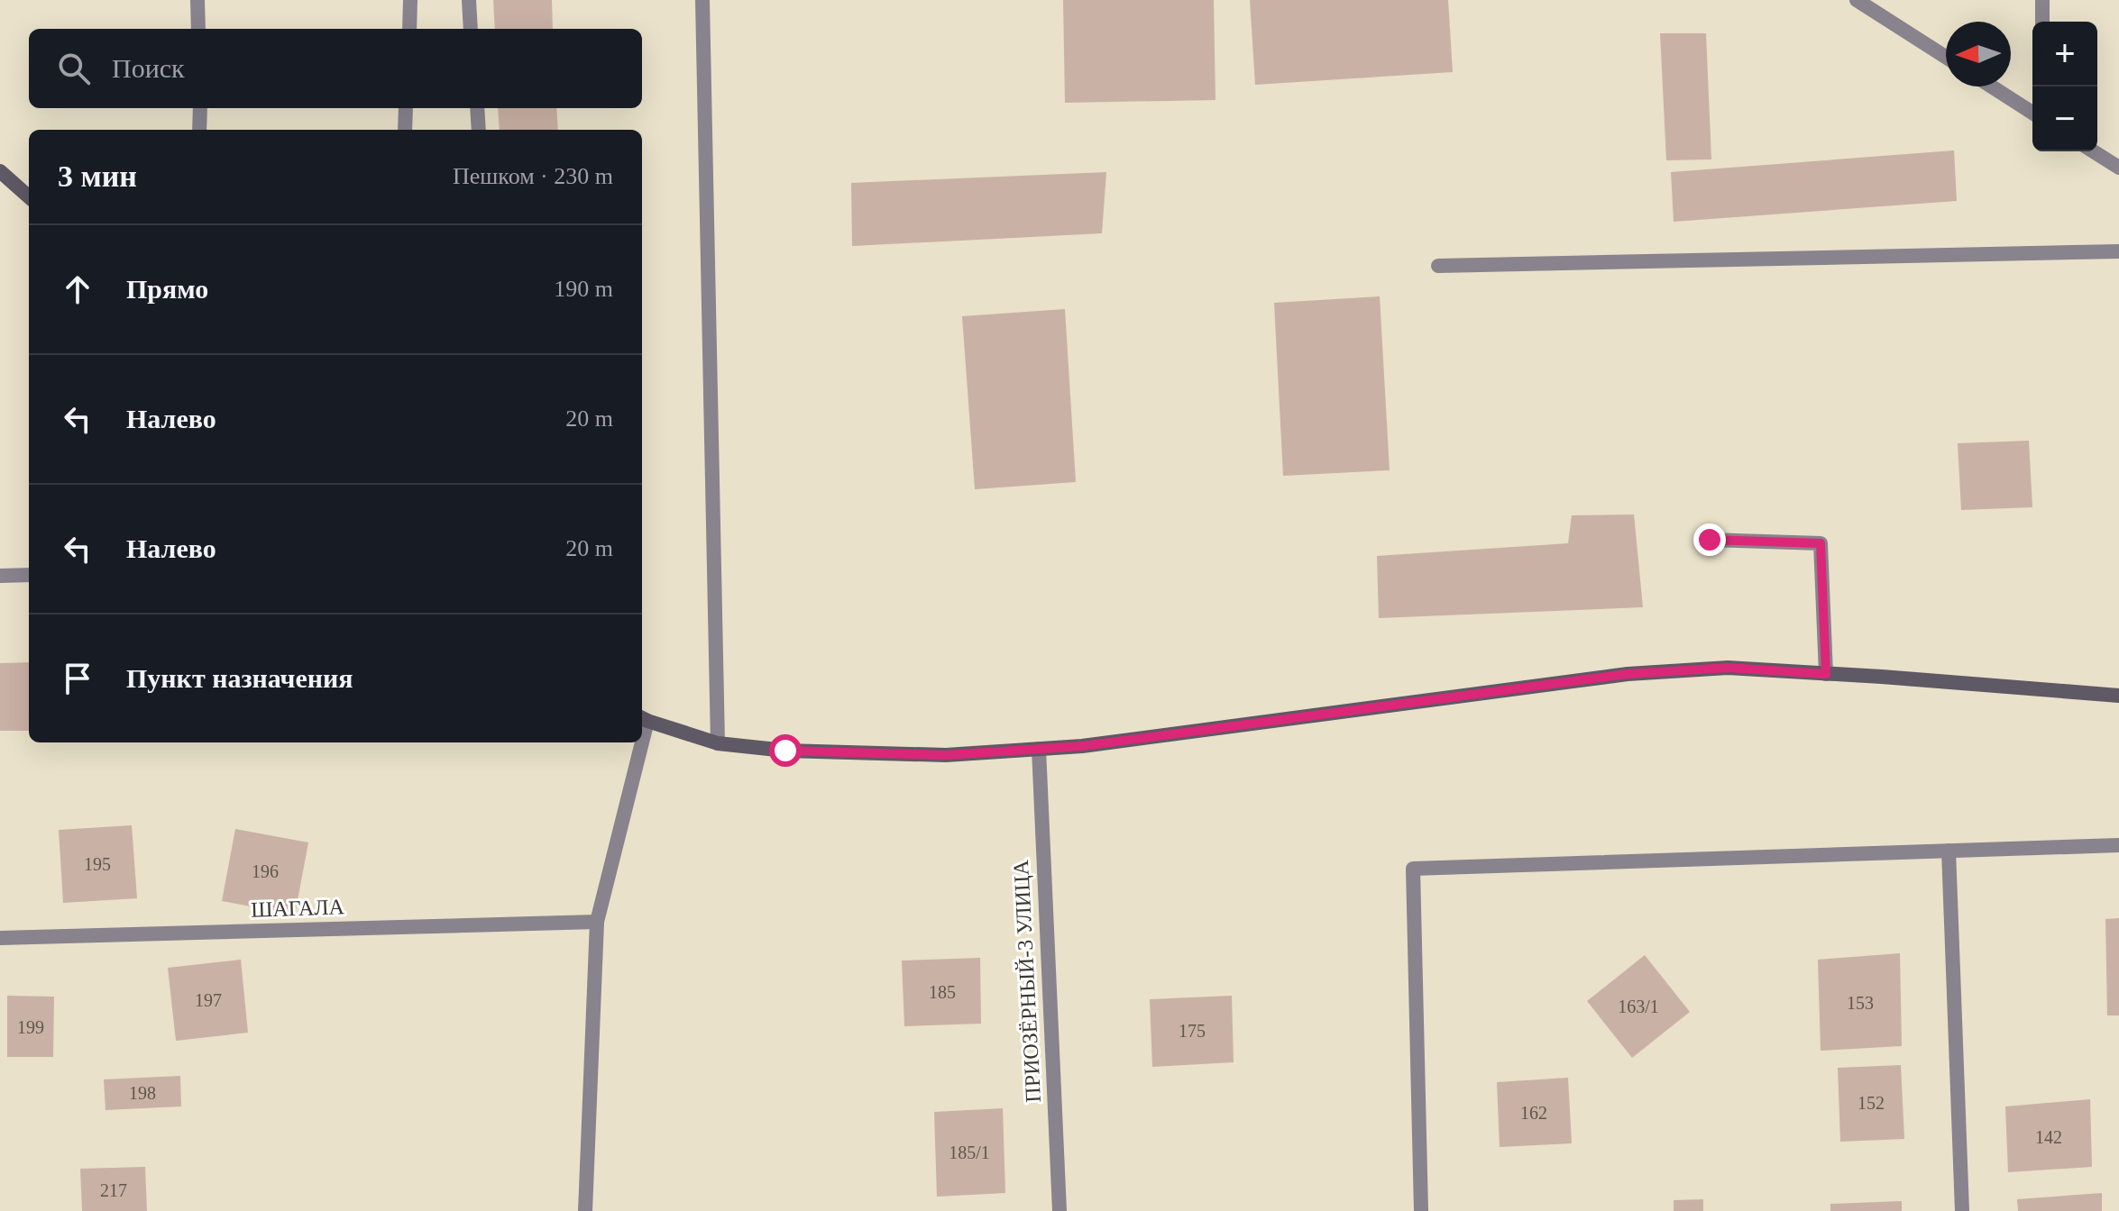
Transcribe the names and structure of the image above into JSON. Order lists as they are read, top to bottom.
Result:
{
  "streets": {
    "street": ["ШАГАЛА", "ПРИОЗЁРНЫЙ-3 УЛИЦА"]
  },
  "house_numbers": [
    "195",
    "196",
    "185",
    "197",
    "153",
    "163/1",
    "199",
    "175",
    "198",
    "152",
    "162",
    "142",
    "185/1",
    "217"
  ],
  "north": "left",
  "page": {
    "map_buttons": ["+", "−"],
    "search": "Поиск",
    "heading": ["3 мин", "Пешком · 230 m"],
    "list": [
      ["Прямо", "190 m"],
      ["Налево", "20 m"],
      ["Налево", "20 m"],
      "Пункт назначения"
    ]
  }
}
